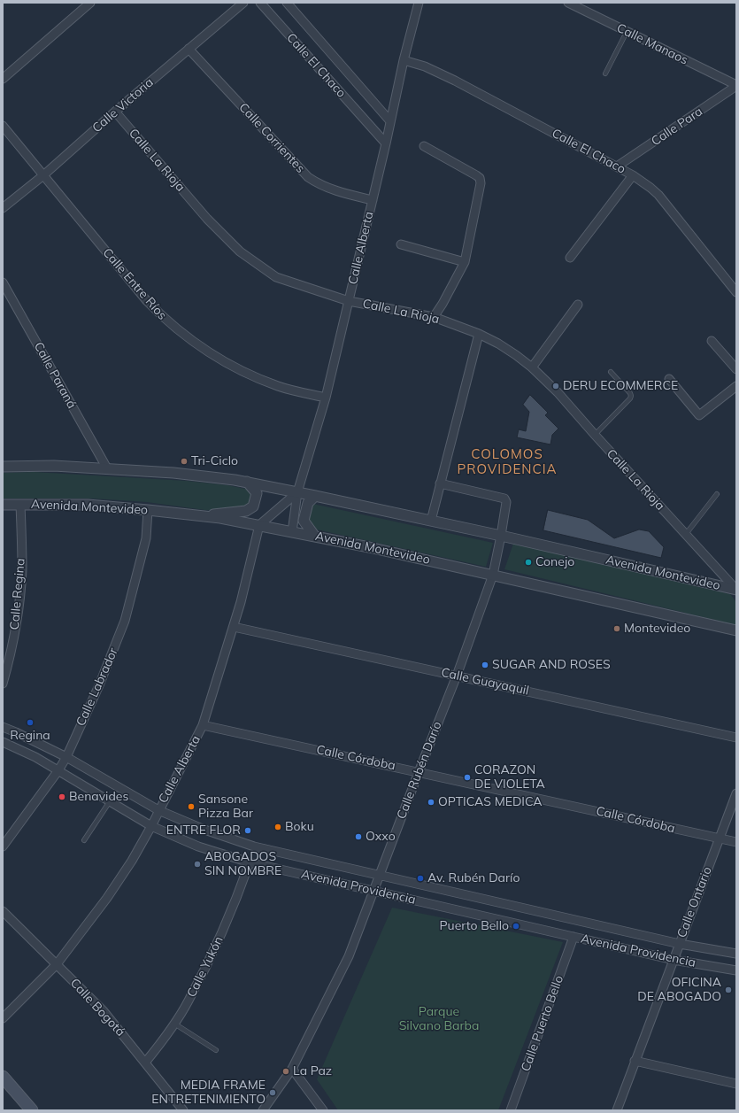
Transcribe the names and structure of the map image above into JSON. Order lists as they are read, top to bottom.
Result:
{
  "streets": {
    "street": [
      "Calle Manaos",
      "Calle El Chaco",
      "Calle Victoria",
      "Calle Para",
      "Calle Corrientes",
      "Calle La Rioja",
      "Calle Alberta",
      "Calle Entre Ríos",
      "Calle Paraná",
      "Avenida Montevideo",
      "Calle Regina",
      "Calle Guayaquil",
      "Calle Labrador",
      "Calle Córdoba",
      "Calle Rubén Darío",
      "Avenida Providencia",
      "Calle Ontario",
      "Calle Yukón",
      "Calle Bogotá",
      "Calle Puerto Bello"
    ]
  },
  "crossings": [
    ["Calle Manaos", "Calle Para"],
    ["Calle El Chaco", "Calle Para"],
    ["Calle El Chaco", "Calle Alberta"],
    ["Calle Victoria", "Calle Corrientes"],
    ["Calle Victoria", "Calle La Rioja"],
    ["Calle Victoria", "Calle Entre Ríos"],
    ["Calle Corrientes", "Calle Alberta"],
    ["Calle La Rioja", "Calle Alberta"],
    ["Calle La Rioja", "Avenida Montevideo"],
    ["Calle Alberta", "Calle Entre Ríos"],
    ["Calle Alberta", "Avenida Montevideo"],
    ["Calle Alberta", "Calle Guayaquil"],
    ["Calle Alberta", "Calle Córdoba"],
    ["Calle Alberta", "Avenida Providencia"],
    ["Calle Alberta", "Calle Bogotá"],
    ["Calle Paraná", "Avenida Montevideo"],
    ["Avenida Montevideo", "Calle Regina"],
    ["Avenida Montevideo", "Calle Labrador"],
    ["Avenida Montevideo", "Calle Rubén Darío"],
    ["Calle Guayaquil", "Calle Rubén Darío"],
    ["Calle Labrador", "Avenida Providencia"],
    ["Calle Córdoba", "Calle Rubén Darío"],
    ["Calle Córdoba", "Calle Ontario"],
    ["Calle Rubén Darío", "Avenida Providencia"],
    ["Avenida Providencia", "Calle Ontario"],
    ["Avenida Providencia", "Calle Yukón"],
    ["Avenida Providencia", "Calle Puerto Bello"],
    ["Calle Yukón", "Calle Bogotá"]
  ],
  "districts": ["COLOMOS PROVIDENCIA"],
  "parks": ["Parque Silvano Barba"],
  "places": [
    "DERU ECOMMERCE",
    "Tri-Ciclo",
    "Conejo",
    "Montevideo",
    "SUGAR AND ROSES",
    "Regina",
    "CORAZON DE VIOLETA",
    "Benavides",
    "OPTICAS MEDICA",
    "Sansone Pizza Bar",
    "Boku",
    "ENTRE FLOR",
    "Oxxo",
    "ABOGADOS SIN NOMBRE",
    "Av. Rubén Darío",
    "Puerto Bello",
    "OFICINA DE ABOGADO",
    "La Paz",
    "MEDIA FRAME ENTRETENIMIENTO"
  ]
}
